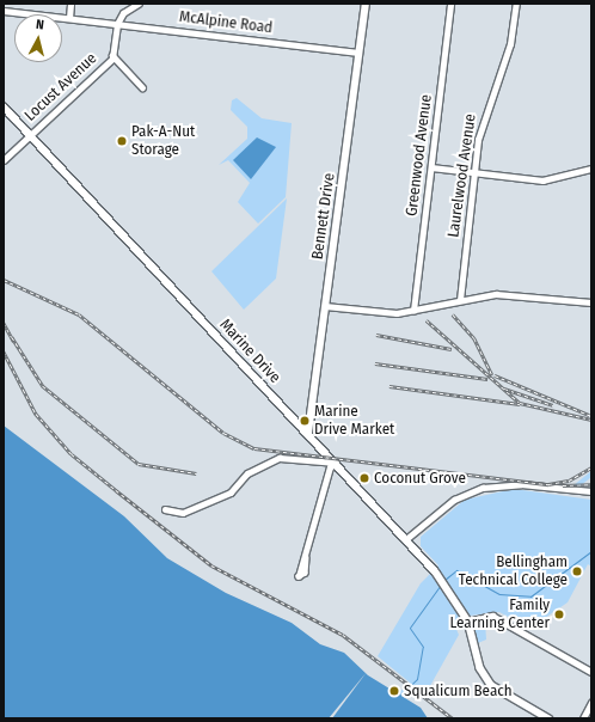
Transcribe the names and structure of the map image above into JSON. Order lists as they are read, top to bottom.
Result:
{
  "streets": {
    "main road": ["Bennett Drive", "Marine Drive"],
    "street": [
      "McAlpine Road",
      "Locust Avenue",
      "Greenwood Avenue",
      "Laurelwood Avenue"
    ]
  },
  "crossings": [
    ["McAlpine Road", "Locust Avenue"],
    ["McAlpine Road", "Bennett Drive"],
    ["Locust Avenue", "Marine Drive"],
    ["Bennett Drive", "Marine Drive"]
  ],
  "places": [
    "Pak-A-Nut Storage",
    "Marine Drive Market",
    "Coconut Grove",
    "Bellingham Technical College",
    "Family Learning Center",
    "Squalicum Beach"
  ],
  "north": "top"
}
